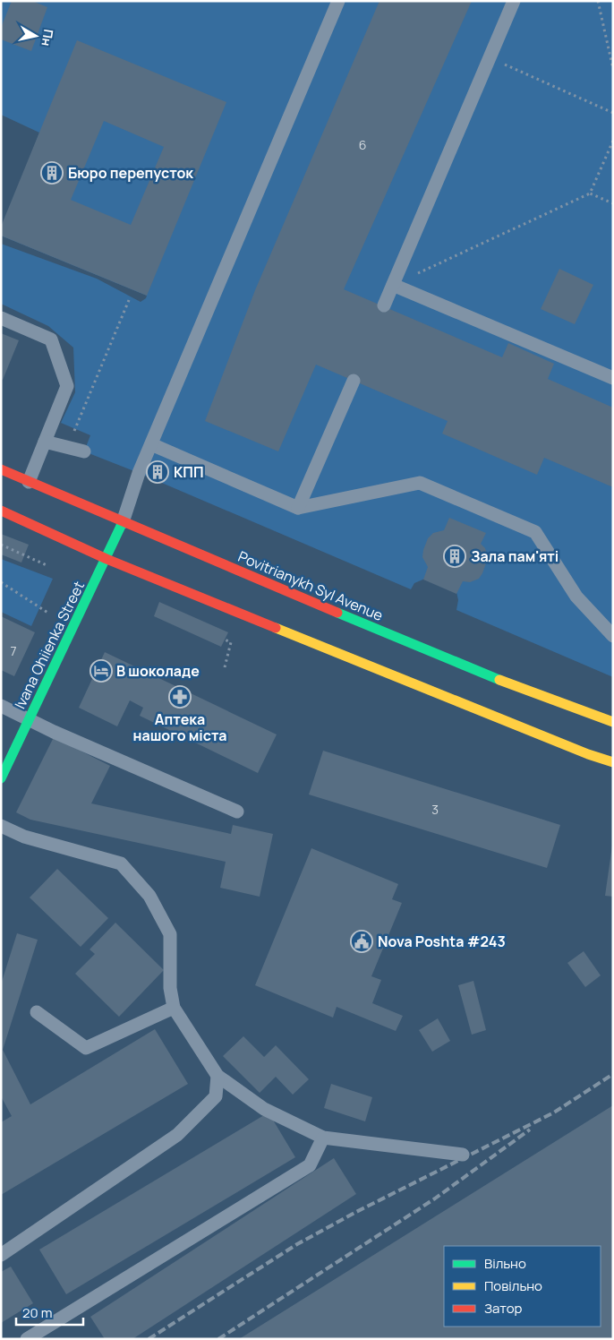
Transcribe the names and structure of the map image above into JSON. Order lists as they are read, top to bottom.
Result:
{
  "streets": {
    "main road": ["Povitrianykh Syl Avenue", "Ivana Ohiienka Street"]
  },
  "crossings": [
    ["Povitrianykh Syl Avenue", "Ivana Ohiienka Street"]
  ],
  "places": {
    "building": ["Бюро перепусток", "КПП", "Зала пам'яті"],
    "hotel": ["В шоколаде"],
    "pharmacy": ["Аптека нашого міста"],
    "public building": ["Nova Poshta #243"]
  },
  "house_numbers": ["6", "7", "3"],
  "legend": ["Вільно", "Повільно", "Затор"],
  "scale_bar": "20 m",
  "north": "right"
}
